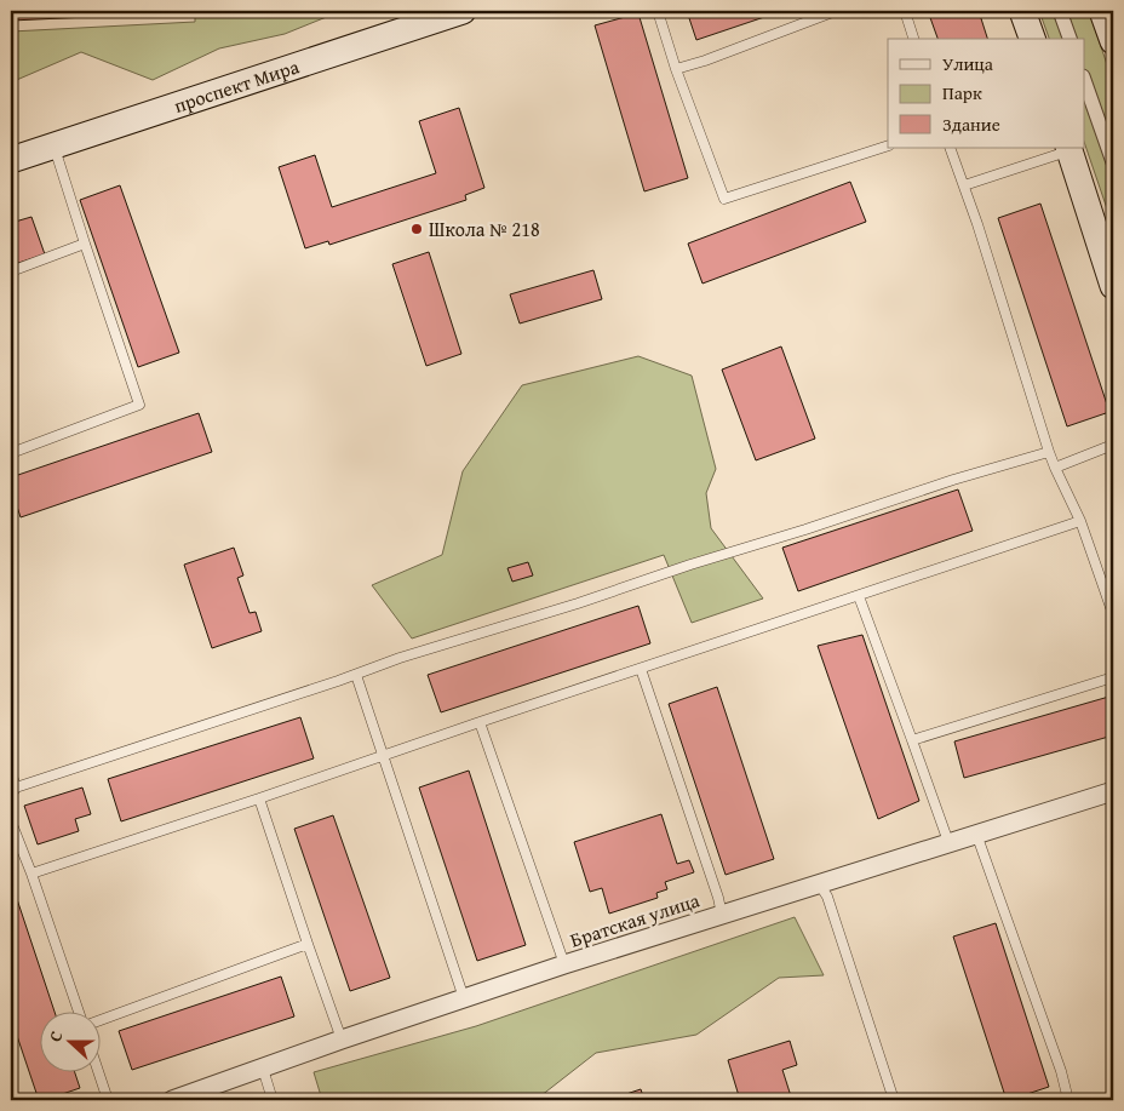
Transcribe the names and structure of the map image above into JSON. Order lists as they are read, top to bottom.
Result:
{
  "streets": {
    "main road": ["проспект Мира"],
    "street": ["Братская улица"]
  },
  "places": ["Школа № 218"],
  "legend": ["Улица", "Парк", "Здание"],
  "north": "left"
}
